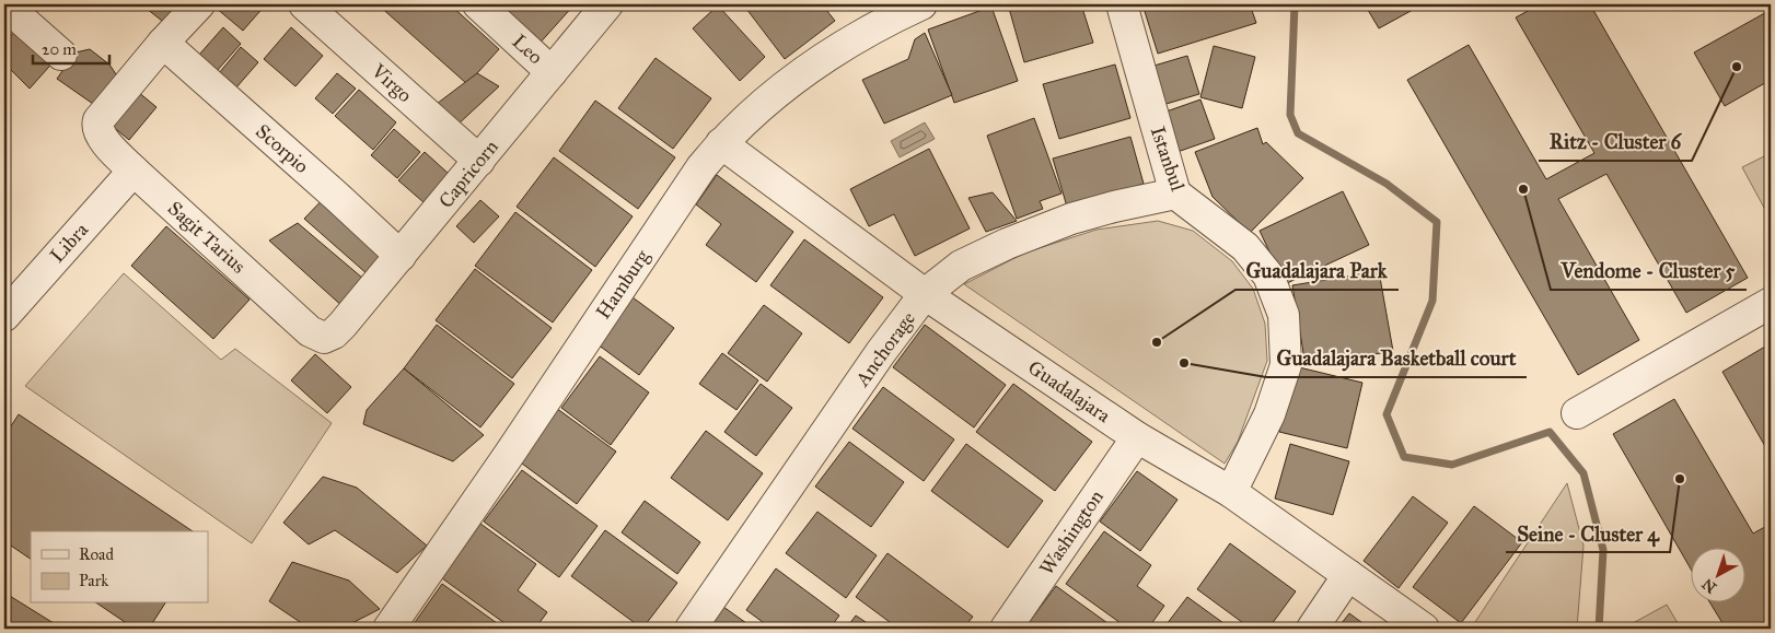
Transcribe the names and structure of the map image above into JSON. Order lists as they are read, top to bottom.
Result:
{
  "streets": {
    "street": [
      "Leo",
      "Virgo",
      "Scorpio",
      "Istanbul",
      "Capricorn",
      "Sagit Tarius",
      "Libra",
      "Hamburg",
      "Anchorage",
      "Guadalajara",
      "Washington"
    ]
  },
  "crossings": [
    ["Leo", "Capricorn"],
    ["Virgo", "Capricorn"],
    ["Scorpio", "Capricorn"],
    ["Scorpio", "Sagit Tarius"],
    ["Istanbul", "Anchorage"],
    ["Istanbul", "Guadalajara"],
    ["Capricorn", "Sagit Tarius"],
    ["Sagit Tarius", "Libra"],
    ["Hamburg", "Guadalajara"],
    ["Anchorage", "Guadalajara"],
    ["Guadalajara", "Washington"]
  ],
  "places": [
    "Ritz - Cluster 6",
    "Vendome - Cluster 5",
    "Guadalajara Park",
    "Guadalajara Basketball court",
    "Seine - Cluster 4"
  ],
  "legend": ["Road", "Park"],
  "scale_bar": "20 m",
  "north": "bottom left"
}
